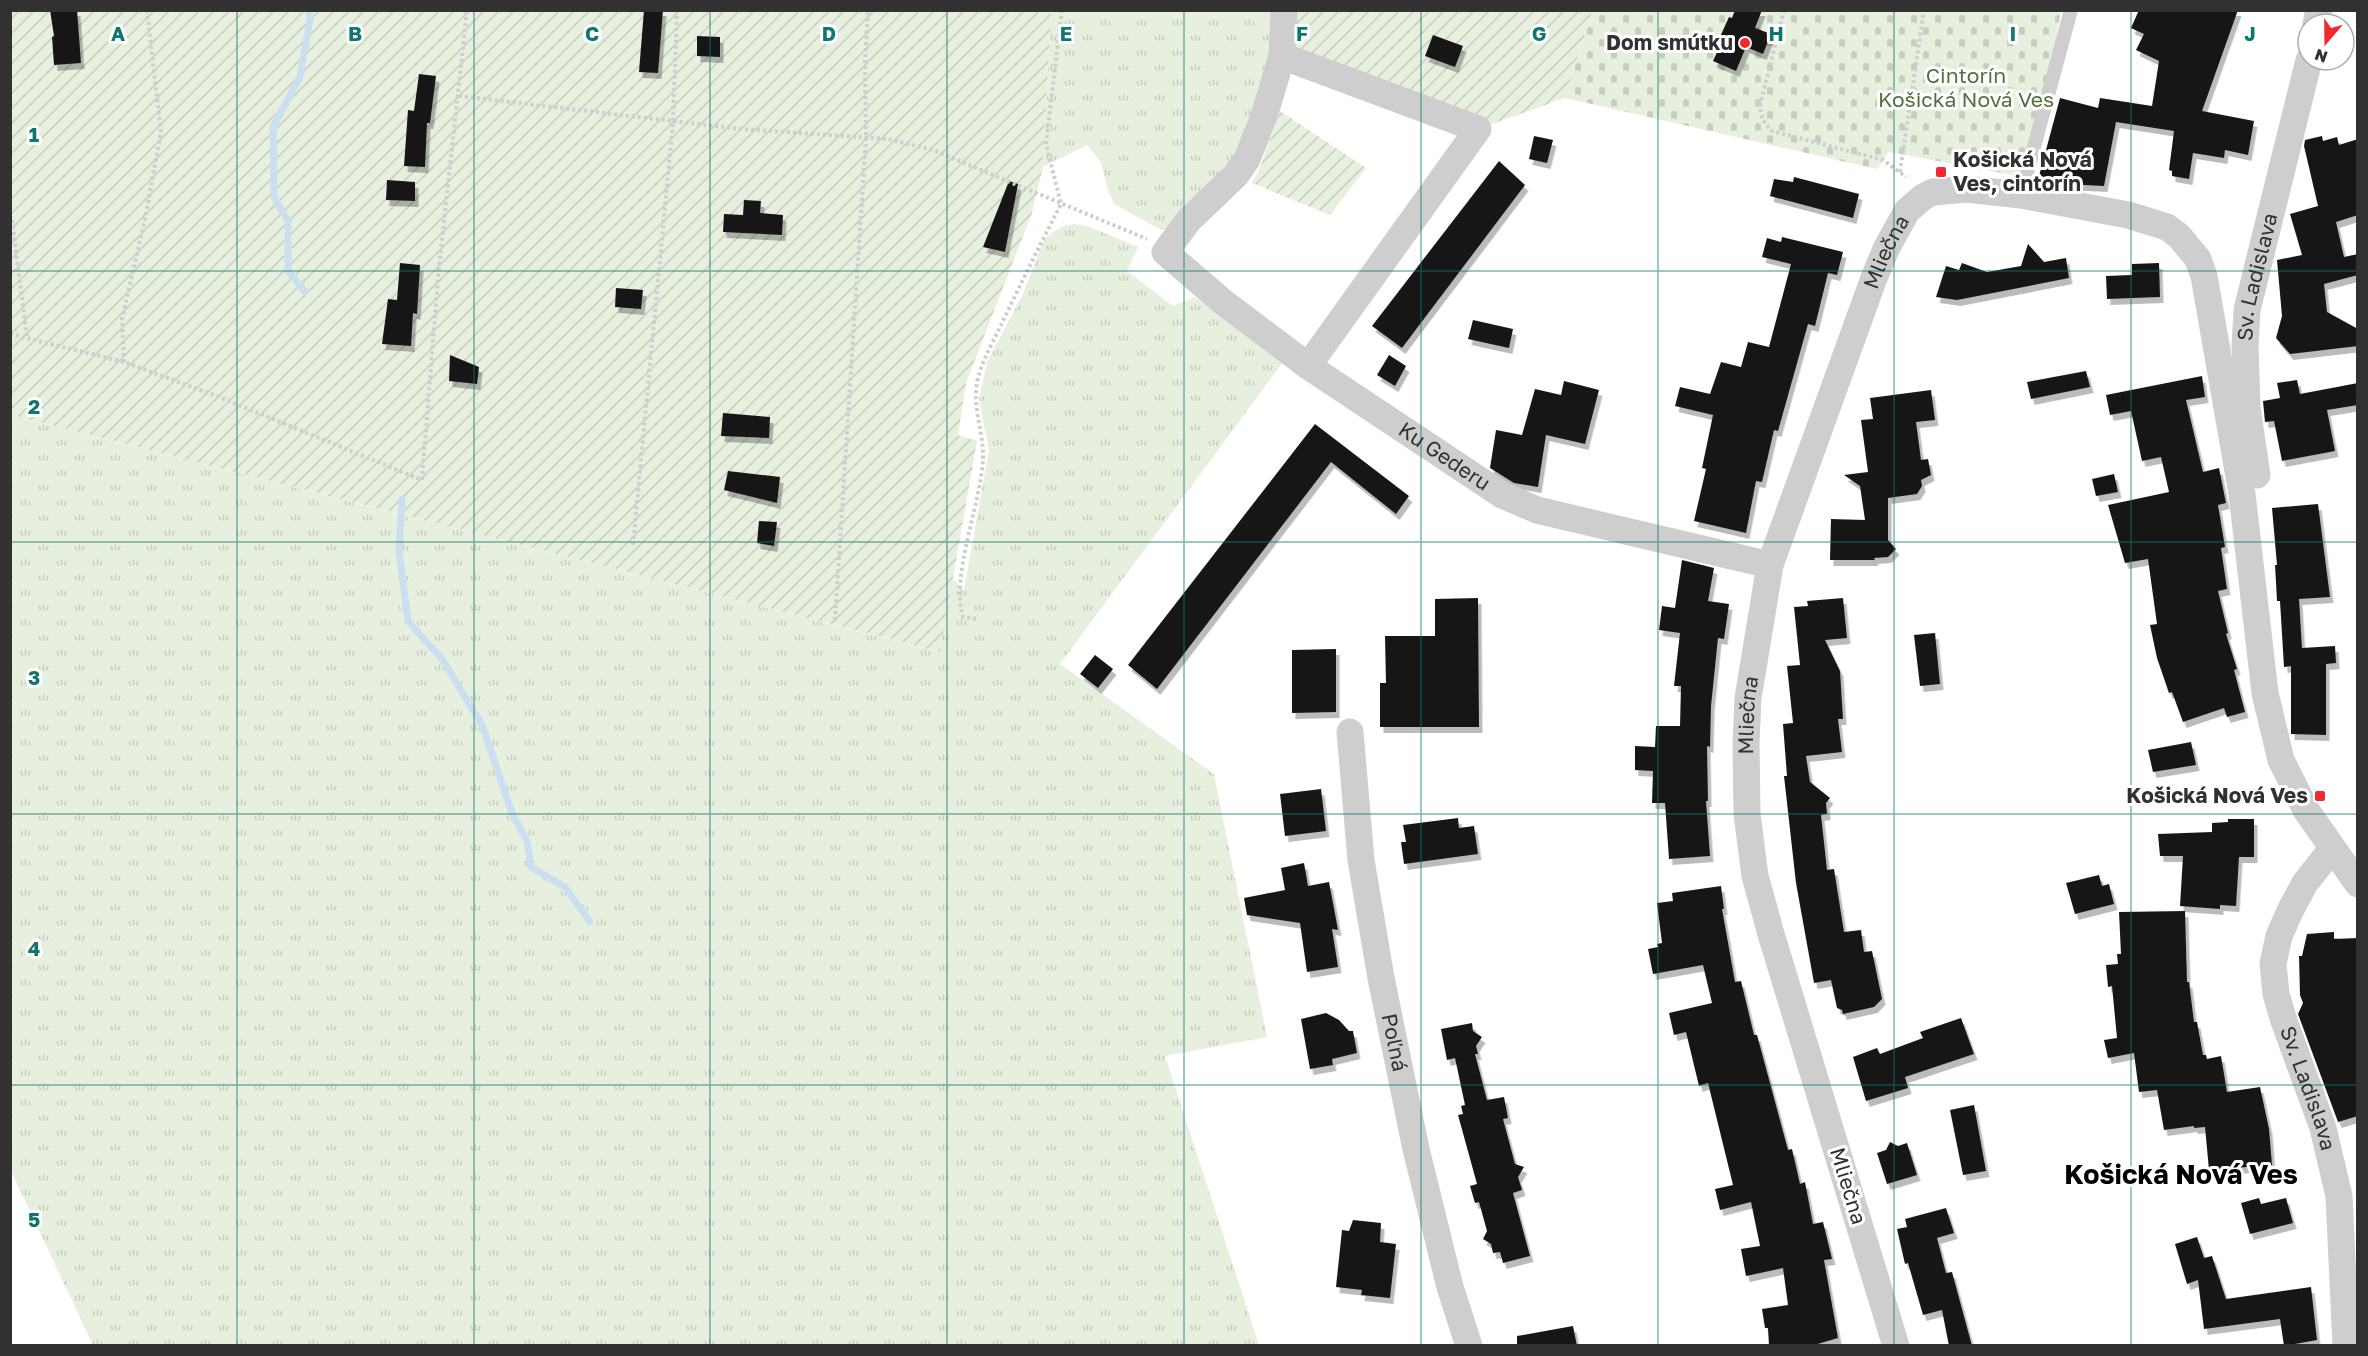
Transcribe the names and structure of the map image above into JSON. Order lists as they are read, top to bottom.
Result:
{
  "streets": {
    "street": [
      "Mliečna",
      "Sv. Ladislava",
      "Ku Gederu",
      "Poľná"
    ]
  },
  "crossings": [
    ["Mliečna", "Sv. Ladislava"],
    ["Mliečna", "Ku Gederu"]
  ],
  "districts": ["Košická Nová Ves"],
  "parks": ["Cintorín Košická Nová Ves"],
  "places": {
    "other": ["Dom smútku"],
    "transit": ["Košická Nová Ves, cintorín", "Košická Nová Ves"]
  },
  "north": "bottom",
  "grid": {
    "columns": [
      "A",
      "B",
      "C",
      "D",
      "E",
      "F",
      "G",
      "H",
      "I",
      "J"
    ],
    "rows": [
      "1",
      "2",
      "3",
      "4",
      "5"
    ]
  }
}
